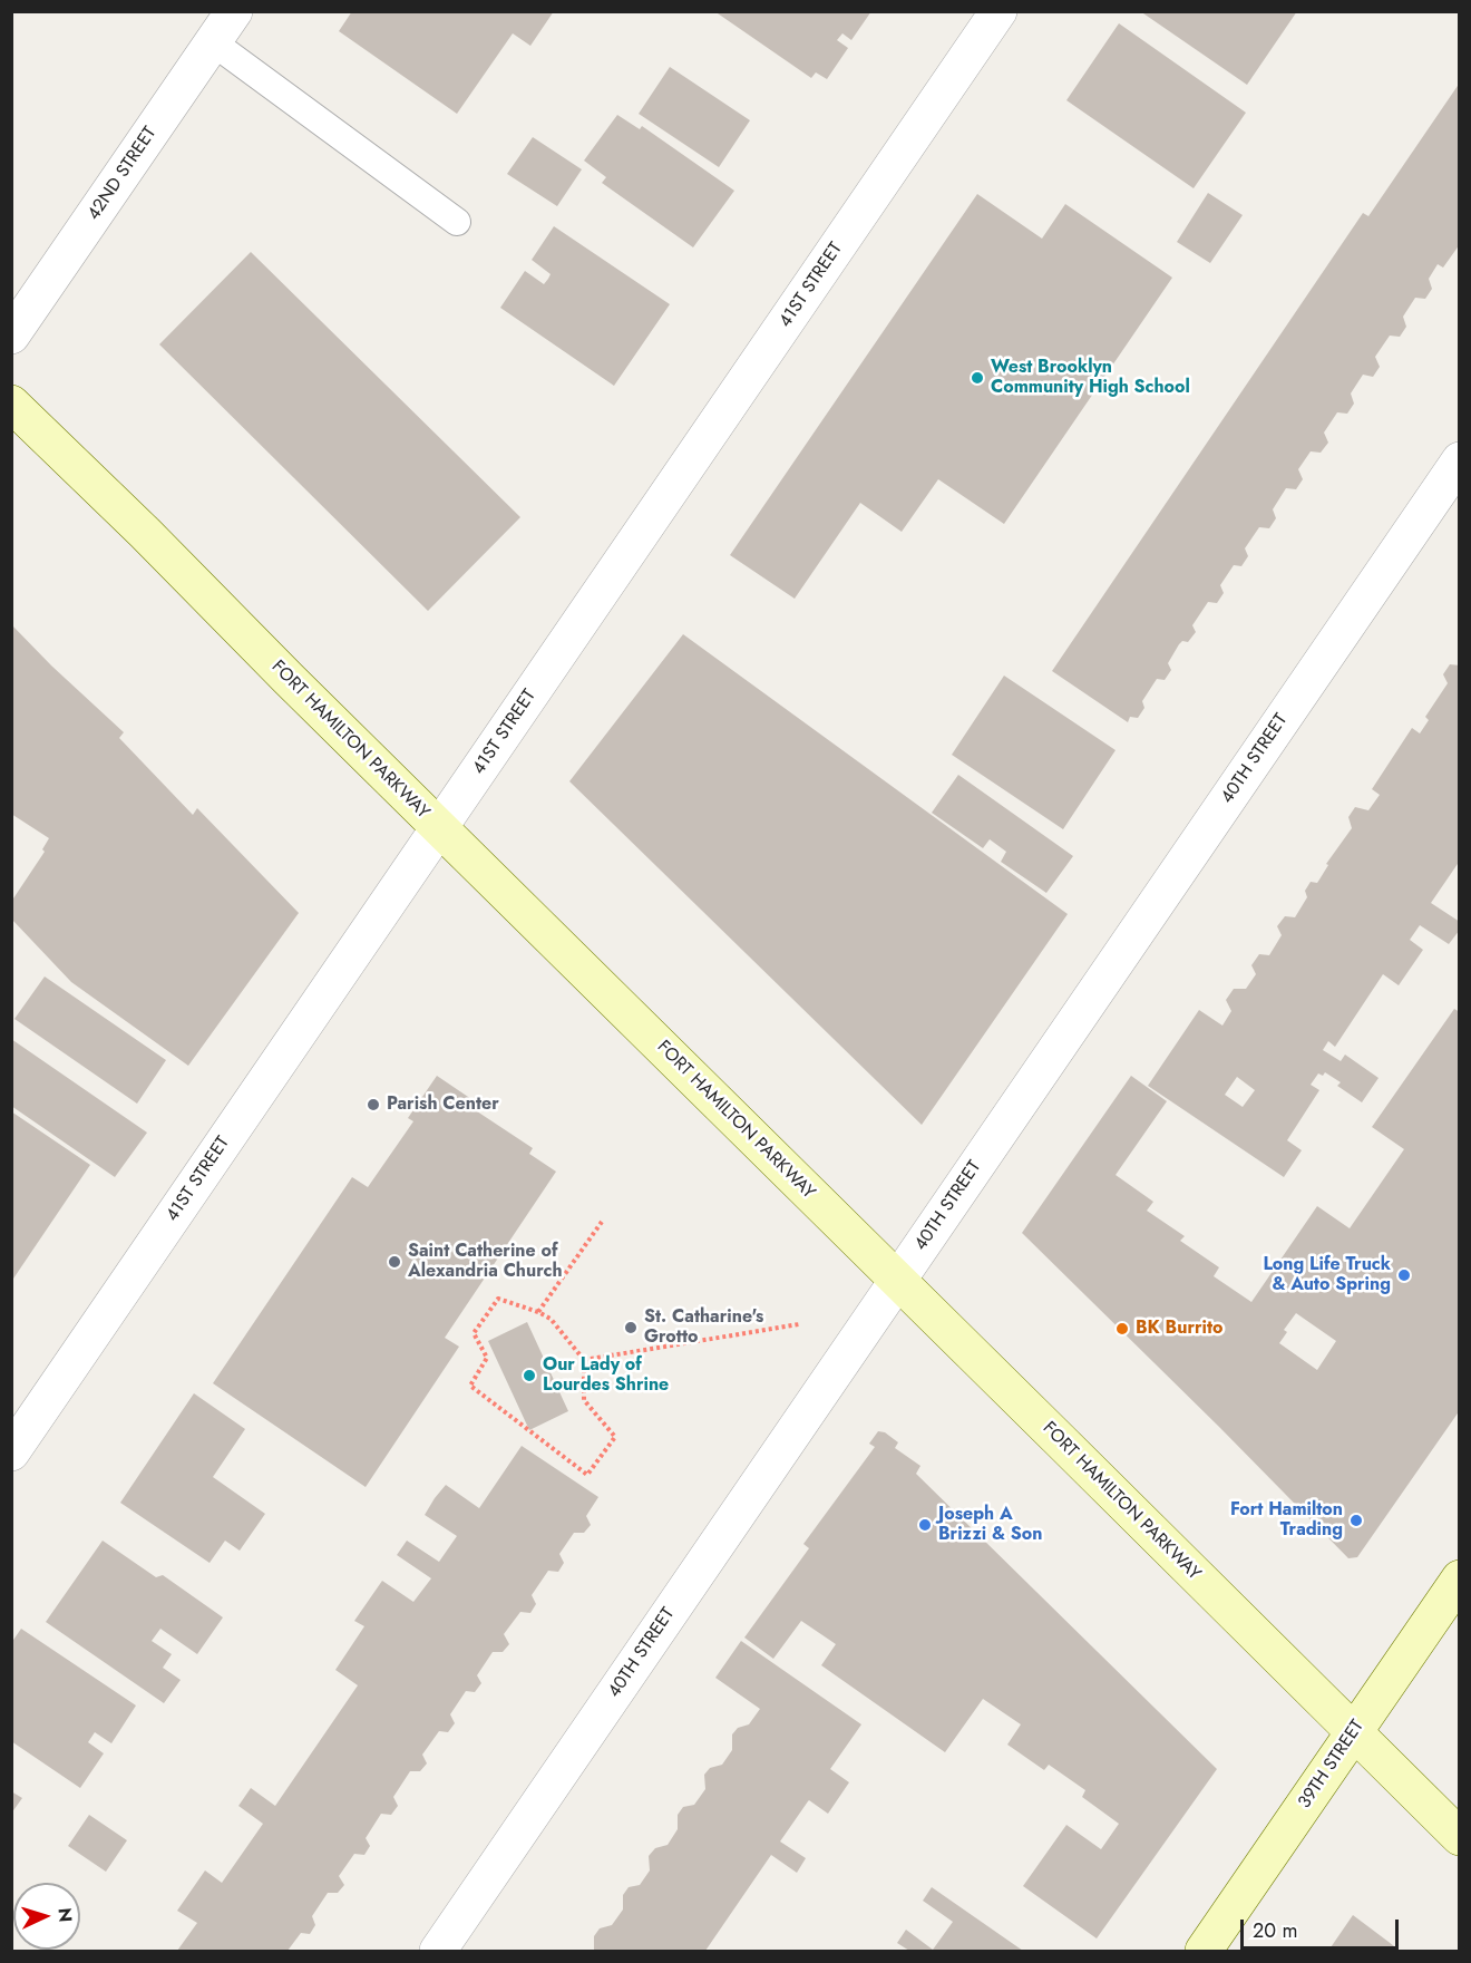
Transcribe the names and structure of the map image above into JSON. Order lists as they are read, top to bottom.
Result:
{
  "streets": {
    "main road": ["FORT HAMILTON PARKWAY", "39TH STREET"],
    "street": ["42ND STREET", "41ST STREET", "40TH STREET"]
  },
  "crossings": [
    ["41ST STREET", "FORT HAMILTON PARKWAY"],
    ["FORT HAMILTON PARKWAY", "40TH STREET"],
    ["FORT HAMILTON PARKWAY", "39TH STREET"]
  ],
  "places": [
    "West Brooklyn Community High School",
    "Parish Center",
    "Saint Catherine of Alexandria Church",
    "Long Life Truck & Auto Spring",
    "St. Catharine's Grotto",
    "BK Burrito",
    "Our Lady of Lourdes Shrine",
    "Fort Hamilton Trading",
    "Joseph A Brizzi & Son"
  ],
  "scale_bar": "20 m",
  "north": "right"
}
